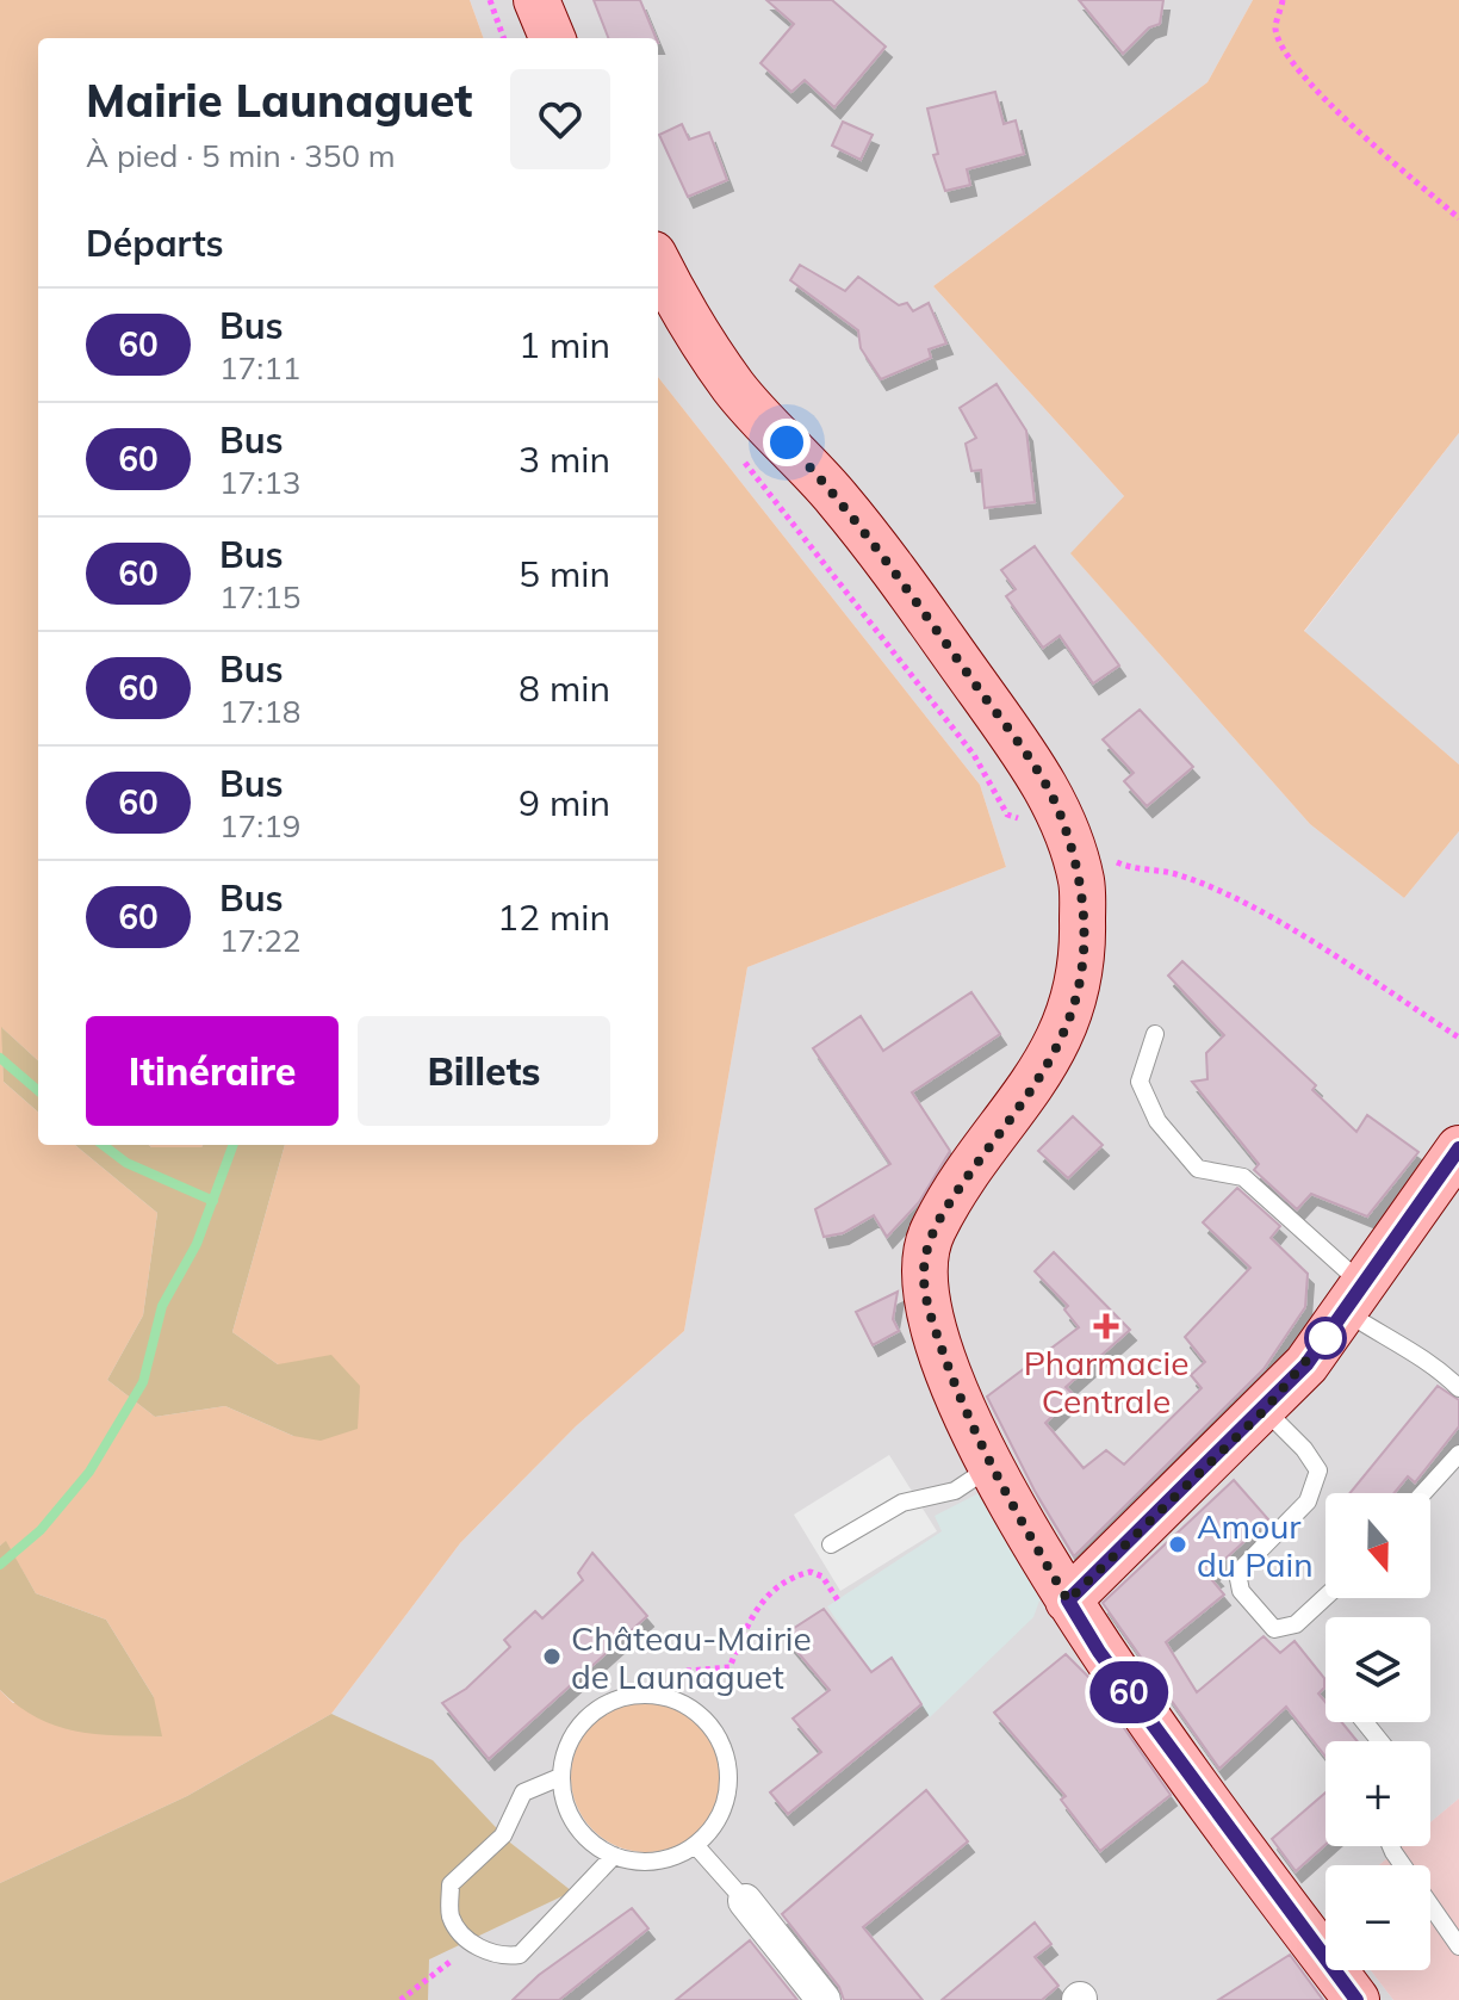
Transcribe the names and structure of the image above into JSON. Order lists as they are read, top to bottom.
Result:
{
  "places": {
    "health": ["Pharmacie Centrale"],
    "other": ["Amour du Pain", "Château-Mairie de Launaguet"]
  },
  "lines": ["bus line 60"],
  "north": "bottom",
  "page": {
    "on_map": "60",
    "heading": [
      ["Mairie Launaguet", "À pied · 5 min · 350 m"],
      "Départs"
    ],
    "list": [
      {
        "mark": "60",
        "name": "Bus",
        "note": "17:11",
        "value": "1 min"
      },
      {
        "mark": "60",
        "name": "Bus",
        "note": "17:13",
        "value": "3 min"
      },
      {
        "mark": "60",
        "name": "Bus",
        "note": "17:15",
        "value": "5 min"
      },
      {
        "mark": "60",
        "name": "Bus",
        "note": "17:18",
        "value": "8 min"
      },
      {
        "mark": "60",
        "name": "Bus",
        "note": "17:19",
        "value": "9 min"
      },
      {
        "mark": "60",
        "name": "Bus",
        "note": "17:22",
        "value": "12 min"
      }
    ],
    "buttons": ["Itinéraire", "Billets"],
    "map_buttons": ["+", "−"]
  }
}
